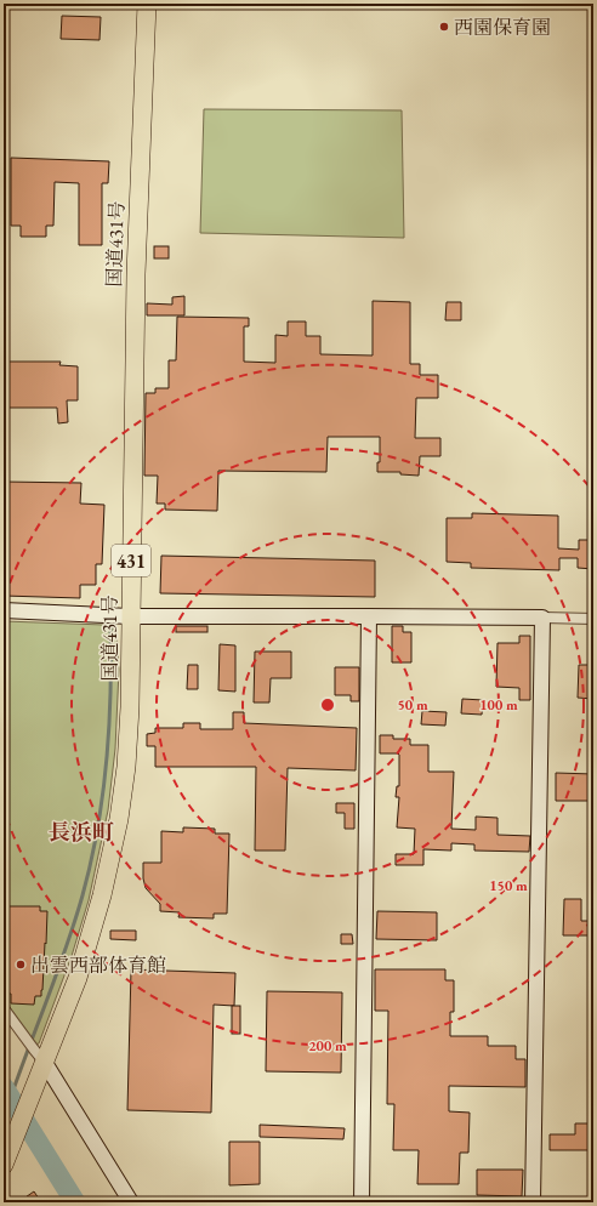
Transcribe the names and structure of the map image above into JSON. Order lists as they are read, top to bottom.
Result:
{
  "streets": {
    "highway": ["国道431号", "431"]
  },
  "districts": ["長浜町"],
  "places": ["西園保育園", "出雲西部体育館"],
  "rings": [
    "50 m",
    "100 m",
    "150 m",
    "200 m"
  ]
}
